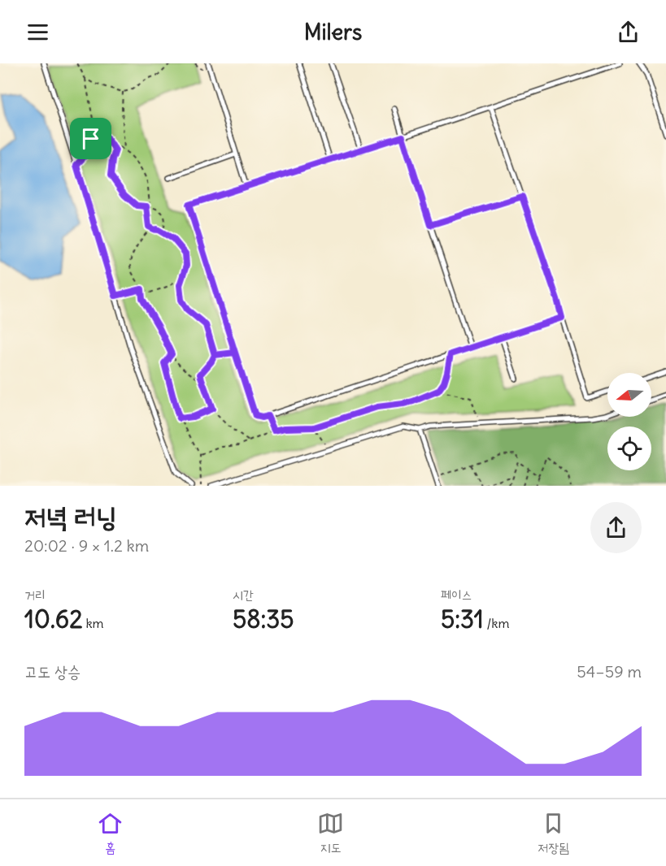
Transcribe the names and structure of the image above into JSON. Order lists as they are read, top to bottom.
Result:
{
  "north": "left",
  "page": {
    "header": "Milers",
    "heading": ["저녁 러닝", "20:02 · 9 × 1.2 km"],
    "stats": [
      ["거리", "10.62 km"],
      ["시간", "58:35"],
      ["페이스", "5:31 /km"]
    ],
    "chart": ["고도 상승", "54–59 m"],
    "tabs": ["홈", "지도", "저장됨"]
  }
}
